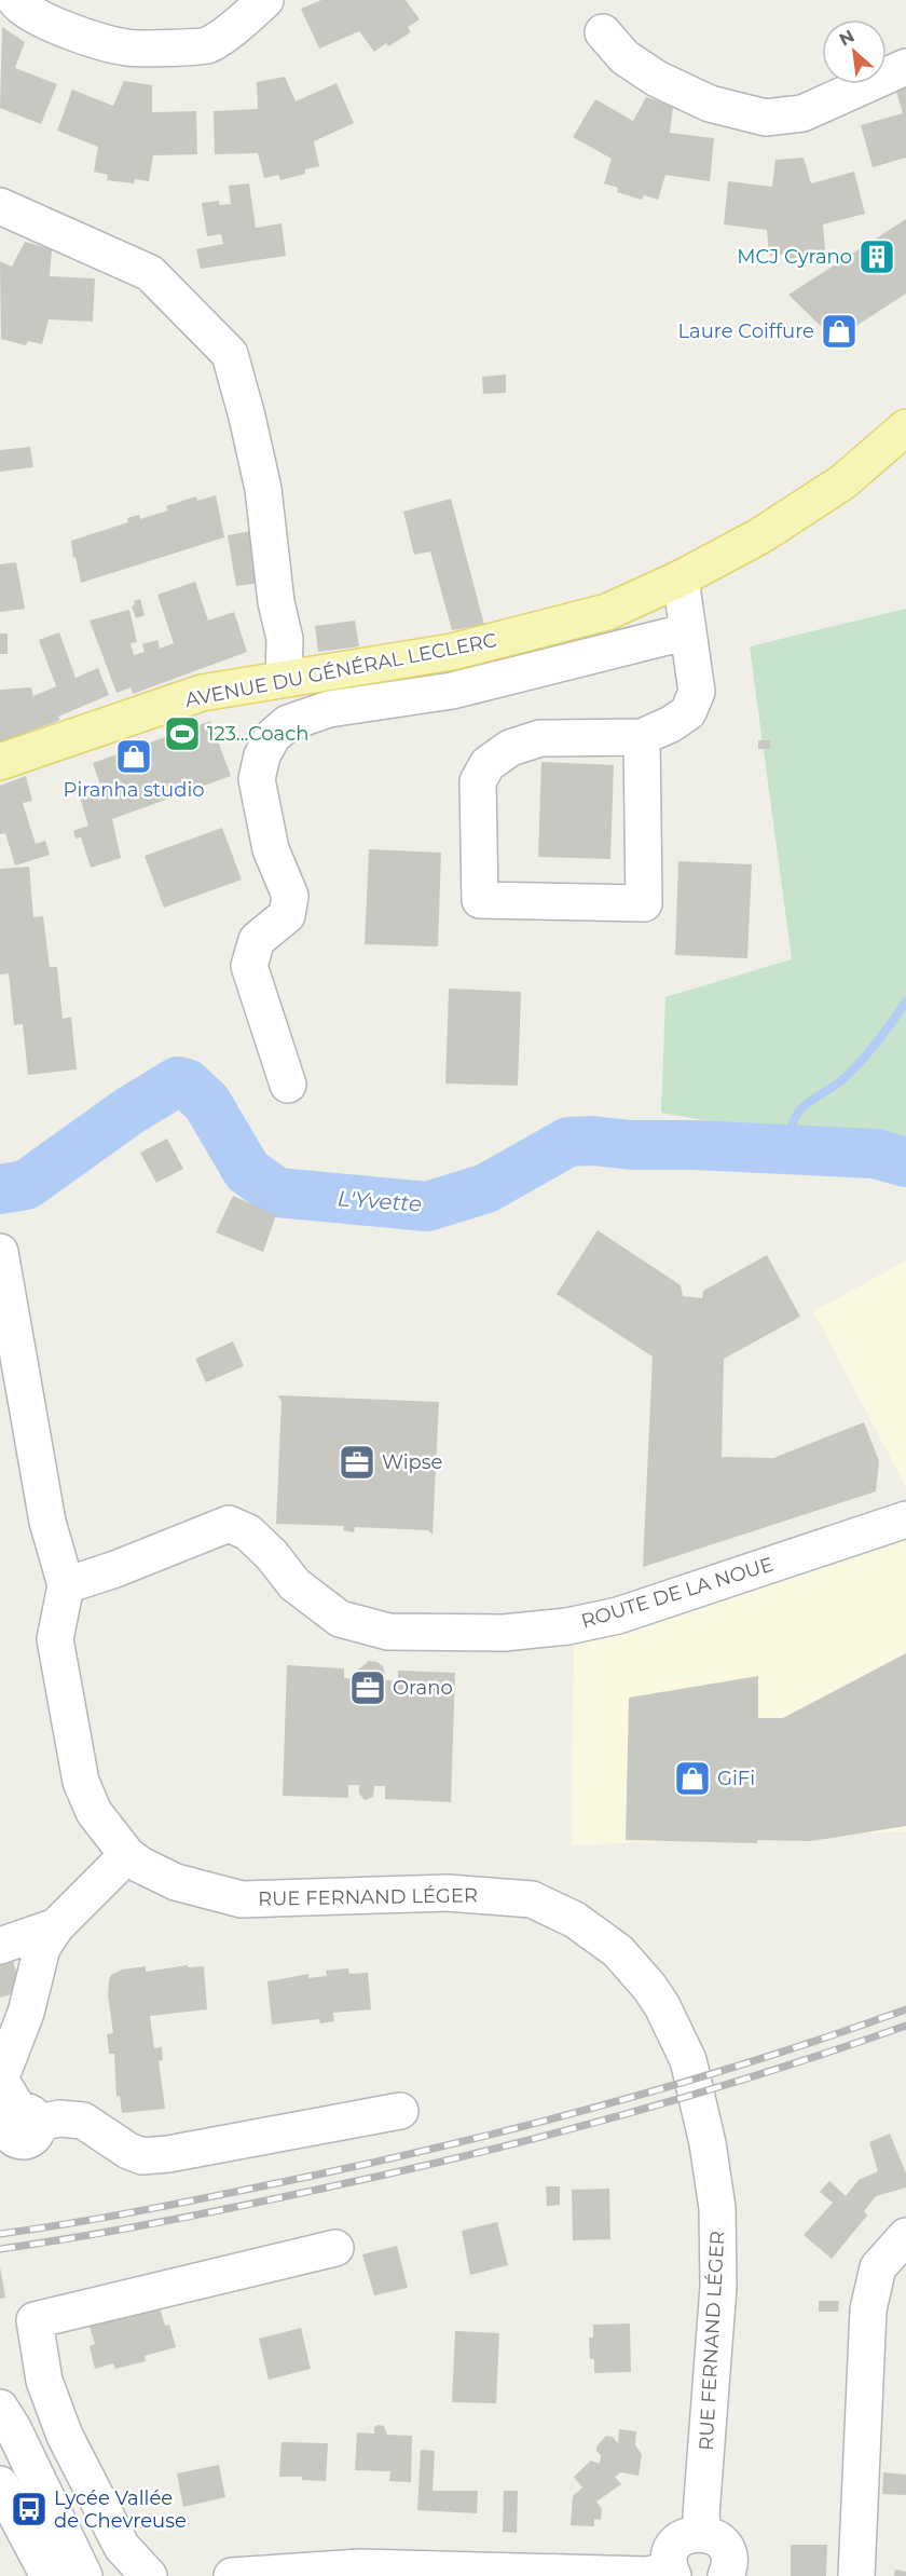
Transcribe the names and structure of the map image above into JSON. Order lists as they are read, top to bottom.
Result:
{
  "streets": {
    "main road": ["AVENUE DU GÉNÉRAL LECLERC"],
    "street": ["ROUTE DE LA NOUE", "RUE FERNAND LÉGER"]
  },
  "crossings": [
    ["ROUTE DE LA NOUE", "RUE FERNAND LÉGER"]
  ],
  "water": ["L'Yvette"],
  "places": {
    "building": ["MCJ Cyrano"],
    "shop": ["Laure Coiffure", "Piranha studio", "GiFi"],
    "sports": ["123...Coach"],
    "office": ["Wipse", "Orano"],
    "bus stop": ["Lycée Vallée de Chevreuse"]
  },
  "north": "top left"
}
